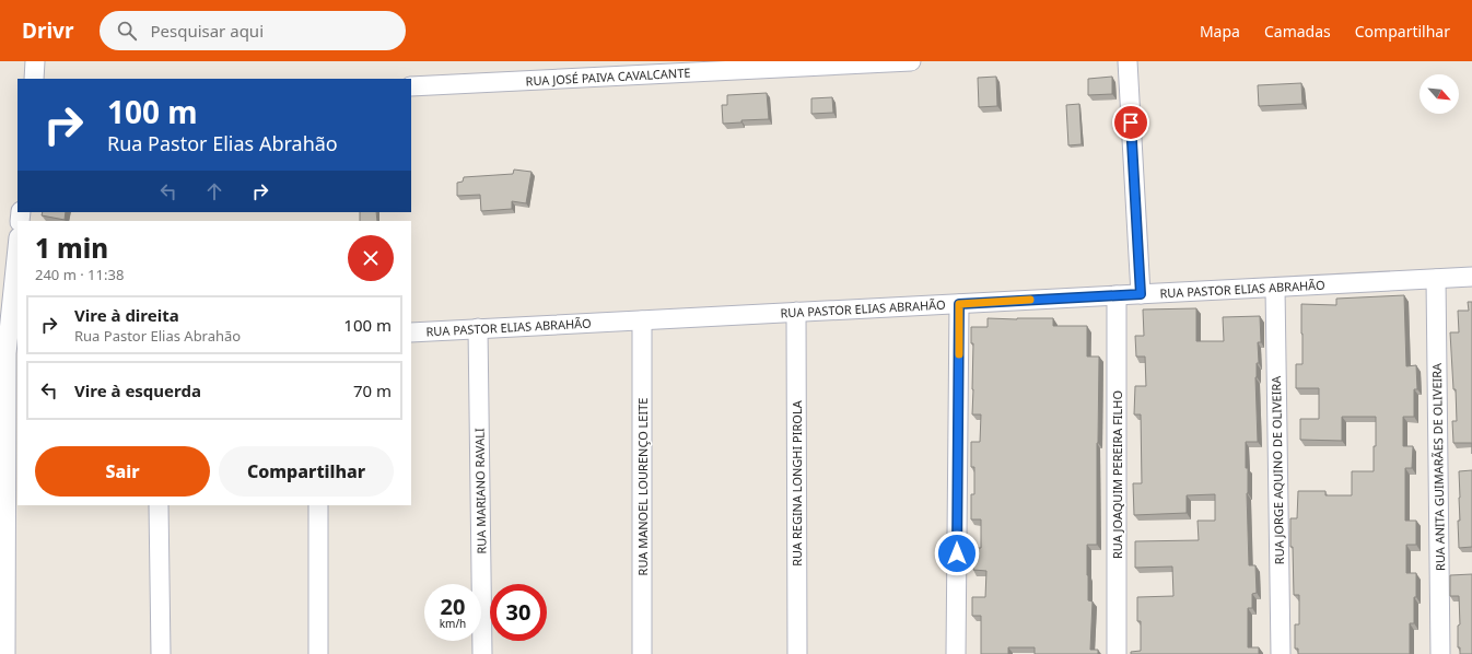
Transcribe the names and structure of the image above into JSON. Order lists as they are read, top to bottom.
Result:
{
  "streets": {
    "street": [
      "RUA JOSÉ PAIVA CAVALCANTE",
      "RUA PASTOR ELIAS ABRAHÃO",
      "RUA ANITA GUIMARÃES DE OLIVEIRA",
      "RUA JORGE AQUINO DE OLIVEIRA",
      "RUA JOAQUIM PEREIRA FILHO",
      "RUA REGINA LONGHI PIROLA",
      "RUA MANOEL LOURENÇO LEITE",
      "RUA MARIANO RAVALI"
    ]
  },
  "crossings": [
    ["RUA PASTOR ELIAS ABRAHÃO", "RUA ANITA GUIMARÃES DE OLIVEIRA"],
    ["RUA PASTOR ELIAS ABRAHÃO", "RUA JORGE AQUINO DE OLIVEIRA"],
    ["RUA PASTOR ELIAS ABRAHÃO", "RUA JOAQUIM PEREIRA FILHO"],
    ["RUA PASTOR ELIAS ABRAHÃO", "RUA REGINA LONGHI PIROLA"],
    ["RUA PASTOR ELIAS ABRAHÃO", "RUA MANOEL LOURENÇO LEITE"],
    ["RUA PASTOR ELIAS ABRAHÃO", "RUA MARIANO RAVALI"]
  ],
  "north": "bottom right",
  "page": {
    "header": "Drivr",
    "search": "Pesquisar aqui",
    "nav": ["Mapa", "Camadas", "Compartilhar"],
    "turn": ["100 m", "Rua Pastor Elias Abrahão"],
    "heading": ["1 min", "240 m · 11:38"],
    "list": [
      {
        "name": "Vire à direita",
        "note": "Rua Pastor Elias Abrahão",
        "value": "100 m"
      },
      {
        "name": "Vire à esquerda",
        "value": "70 m"
      }
    ],
    "buttons": ["Sair", "Compartilhar"],
    "speed": "20 km/h",
    "limit": "30"
  }
}
